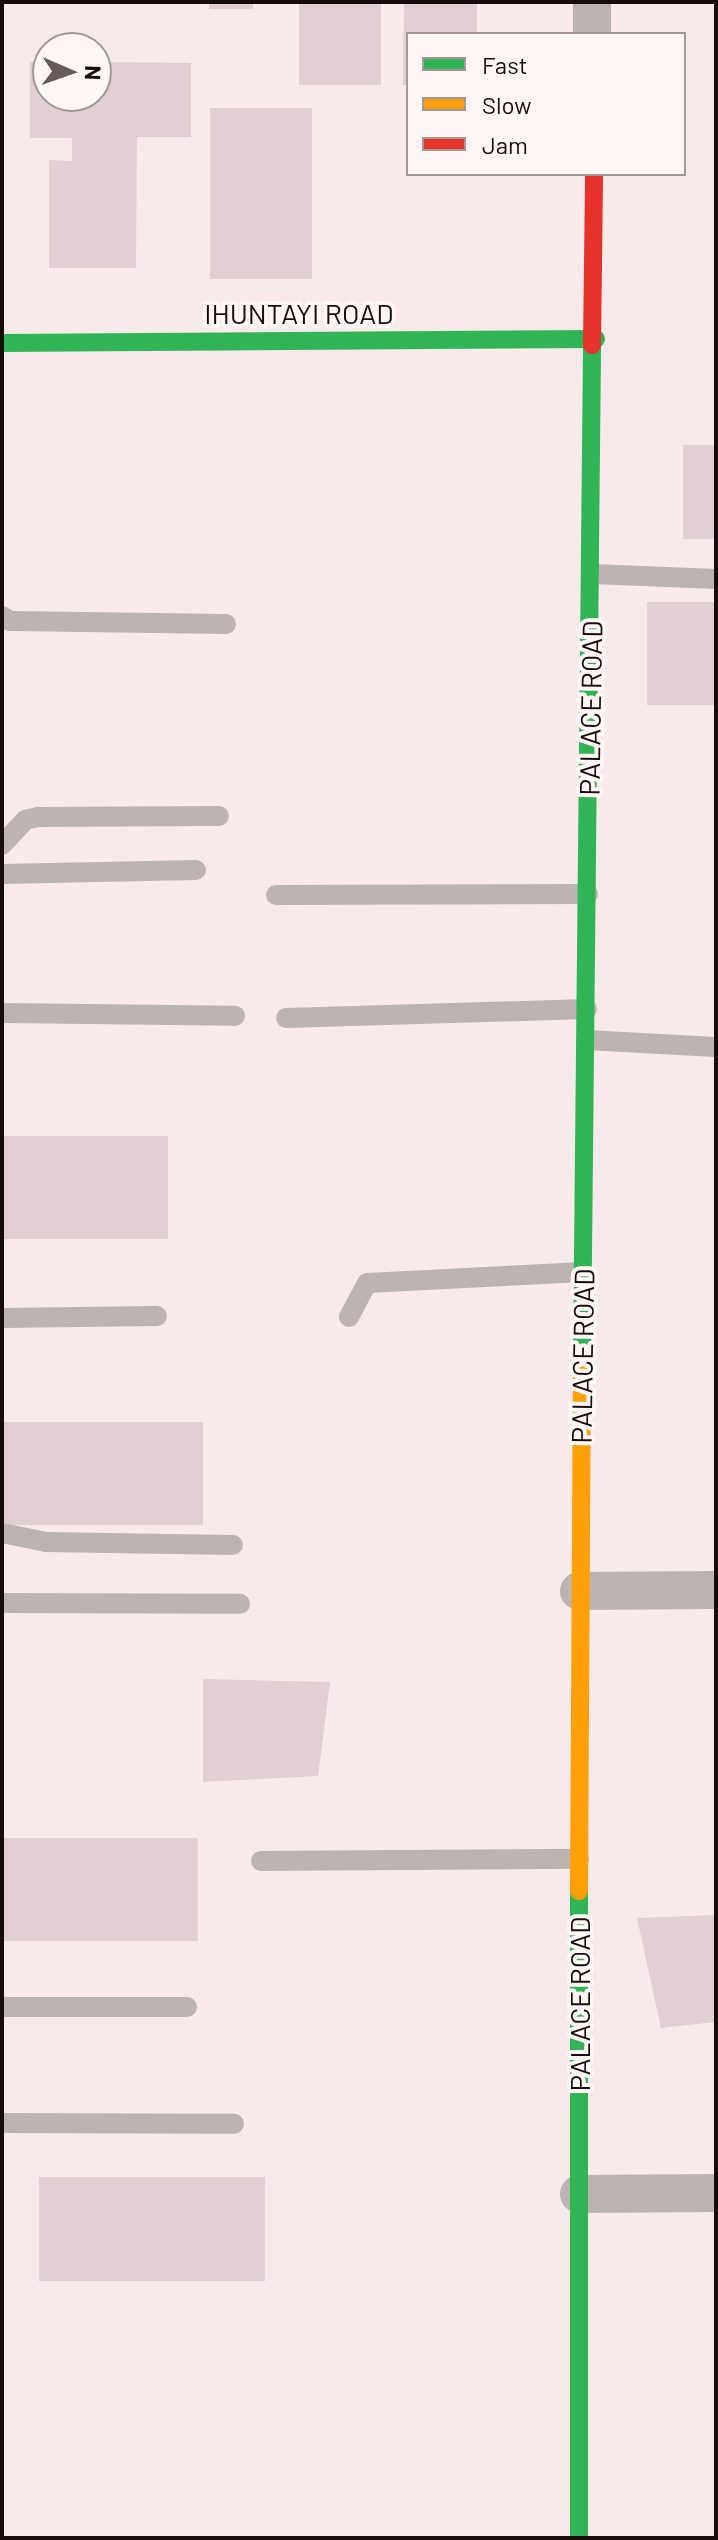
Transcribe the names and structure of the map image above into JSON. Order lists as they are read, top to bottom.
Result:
{
  "streets": {
    "street": ["IHUNTAYI ROAD", "PALACE ROAD"]
  },
  "crossings": [
    ["IHUNTAYI ROAD", "PALACE ROAD"]
  ],
  "legend": ["Fast", "Slow", "Jam"],
  "north": "right"
}
